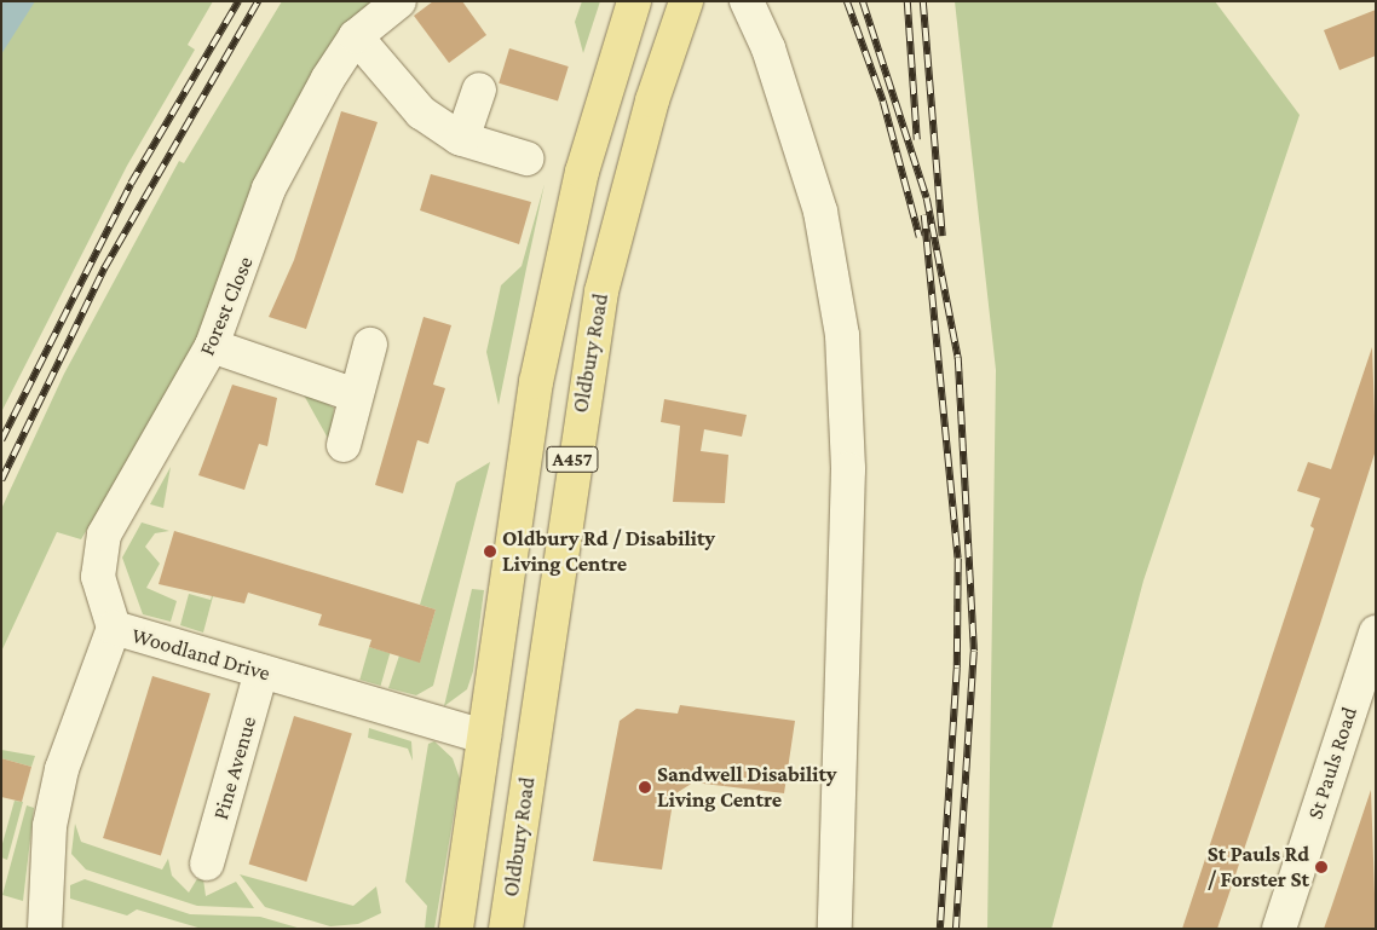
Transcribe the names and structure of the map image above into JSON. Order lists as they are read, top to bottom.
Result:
{
  "streets": {
    "main road": ["Oldbury Road", "A457"],
    "street": [
      "Forest Close",
      "Woodland Drive",
      "St Pauls Road",
      "Pine Avenue"
    ]
  },
  "crossings": [
    ["Forest Close", "Woodland Drive"],
    ["A457", "Woodland Drive"],
    ["Woodland Drive", "Pine Avenue"]
  ],
  "places": ["Oldbury Rd / Disability Living Centre", "Sandwell Disability Living Centre", "St Pauls Rd / Forster St"]
}
